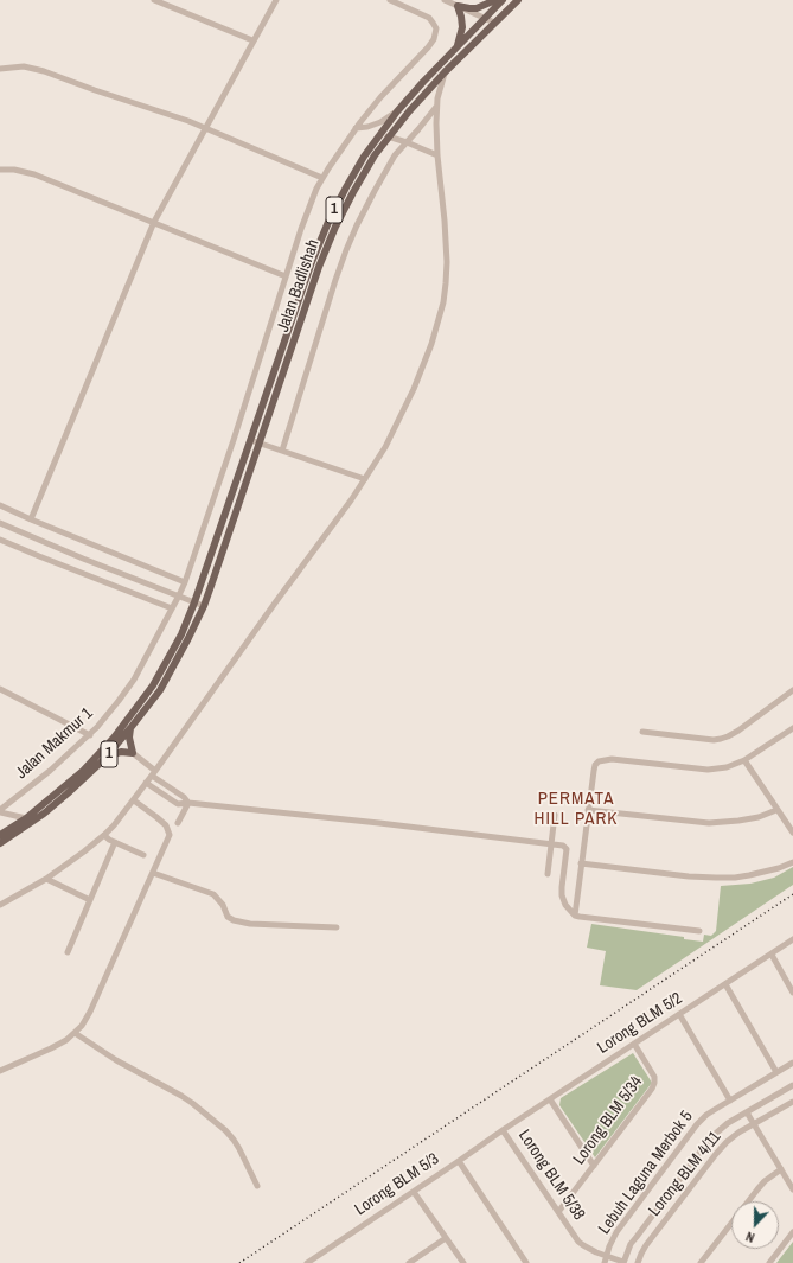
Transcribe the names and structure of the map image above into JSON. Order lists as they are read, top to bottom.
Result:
{
  "streets": {
    "main road": ["1", "Jalan Badlishah"],
    "street": [
      "Jalan Makmur 1",
      "Lorong BLM 5/2",
      "Lorong BLM 5/34",
      "Lebuh Laguna Merbok 5",
      "Lorong BLM 4/11",
      "Lorong BLM 5/38",
      "Lorong BLM 5/3"
    ]
  },
  "crossings": [
    ["1", "Jalan Badlishah"],
    ["Lorong BLM 5/2", "Lorong BLM 5/34"],
    ["Lorong BLM 5/2", "Lorong BLM 5/38"],
    ["Lorong BLM 5/2", "Lorong BLM 5/3"],
    ["Lorong BLM 5/34", "Lorong BLM 5/38"],
    ["Lebuh Laguna Merbok 5", "Lorong BLM 5/38"],
    ["Lorong BLM 5/38", "Lorong BLM 5/3"]
  ],
  "districts": ["PERMATA HILL PARK"],
  "north": "bottom"
}
